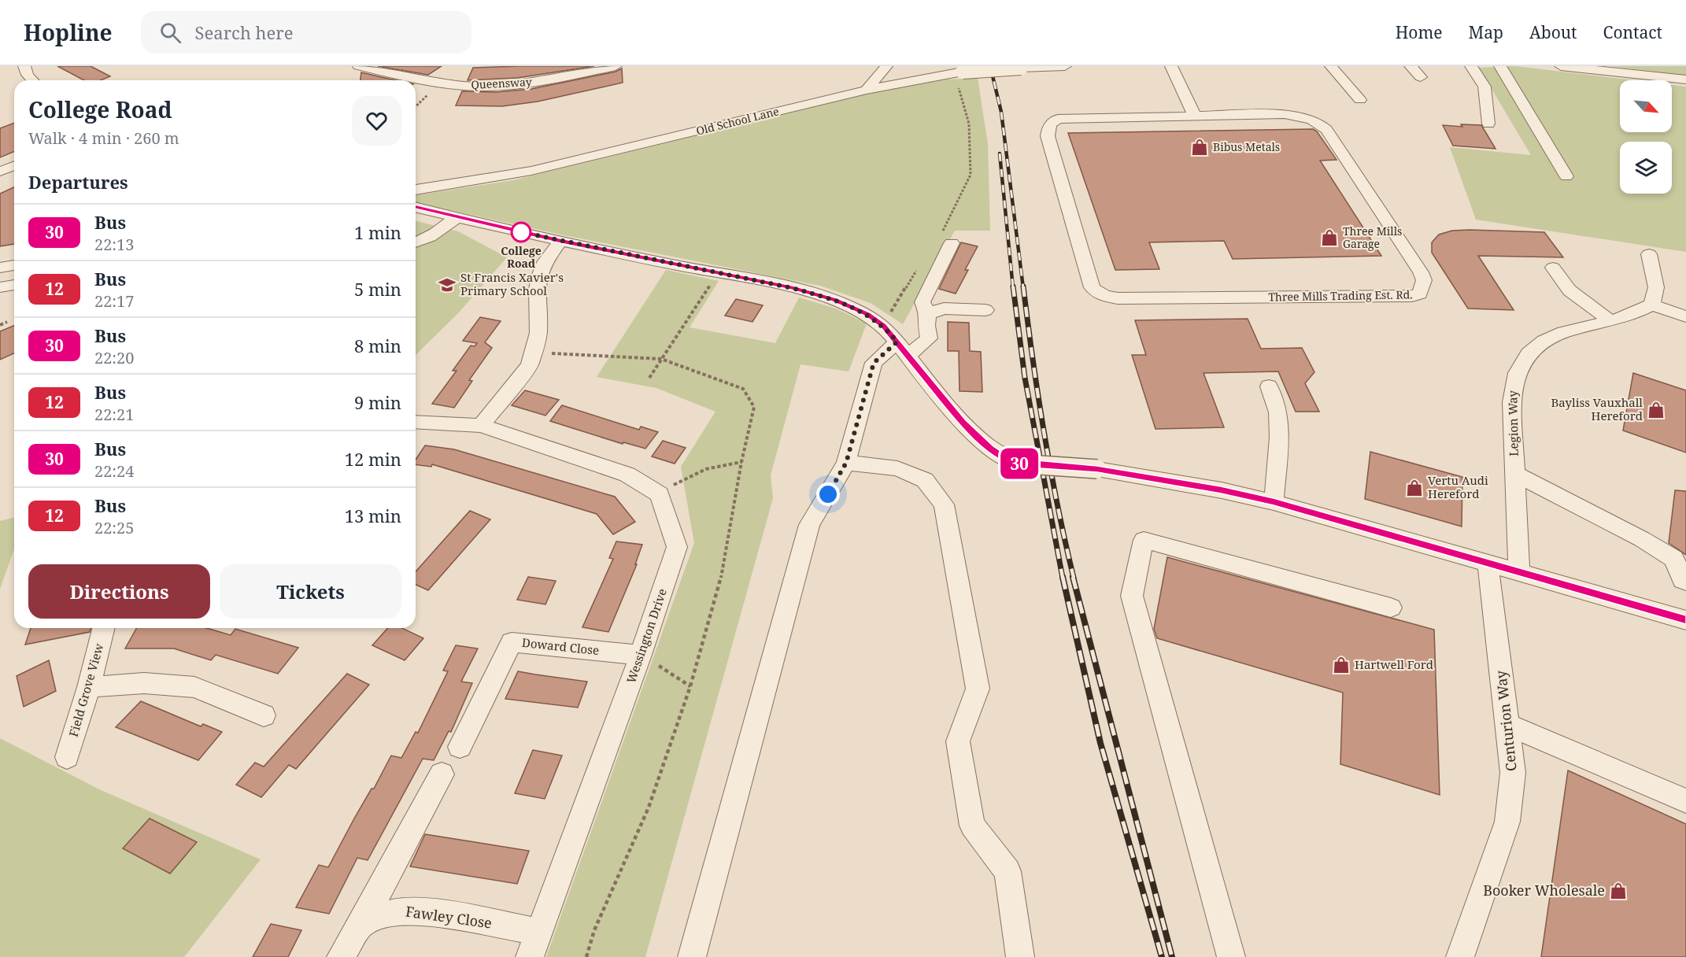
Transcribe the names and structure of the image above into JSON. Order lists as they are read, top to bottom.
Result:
{
  "streets": {
    "street": [
      "Queensway",
      "Old School Lane",
      "Three Mills Trading Est. Rd.",
      "Legion Way",
      "Wessington Drive",
      "Doward Close",
      "Field Grove View",
      "Centurion Way",
      "Fawley Close"
    ]
  },
  "crossings": [
    ["Wessington Drive", "Doward Close"],
    ["Wessington Drive", "Fawley Close"]
  ],
  "places": {
    "shop": [
      "Bibus Metals",
      "Three Mills Garage",
      "Bayliss Vauxhall Hereford",
      "Vertu Audi Hereford",
      "Hartwell Ford",
      "Booker Wholesale"
    ],
    "other": ["College Road"],
    "school or university": ["St Francis Xavier's Primary School"]
  },
  "lines": ["bus line 30"],
  "north": "bottom right",
  "page": {
    "header": "Hopline",
    "search": "Search here",
    "nav": [
      "Home",
      "Map",
      "About",
      "Contact"
    ],
    "on_map": "30",
    "heading": [
      ["College Road", "Walk · 4 min · 260 m"],
      "Departures"
    ],
    "list": [
      {
        "mark": "30",
        "name": "Bus",
        "note": "22:13",
        "value": "1 min"
      },
      {
        "mark": "12",
        "name": "Bus",
        "note": "22:17",
        "value": "5 min"
      },
      {
        "mark": "30",
        "name": "Bus",
        "note": "22:20",
        "value": "8 min"
      },
      {
        "mark": "12",
        "name": "Bus",
        "note": "22:21",
        "value": "9 min"
      },
      {
        "mark": "30",
        "name": "Bus",
        "note": "22:24",
        "value": "12 min"
      },
      {
        "mark": "12",
        "name": "Bus",
        "note": "22:25",
        "value": "13 min"
      }
    ],
    "buttons": ["Directions", "Tickets"]
  }
}
